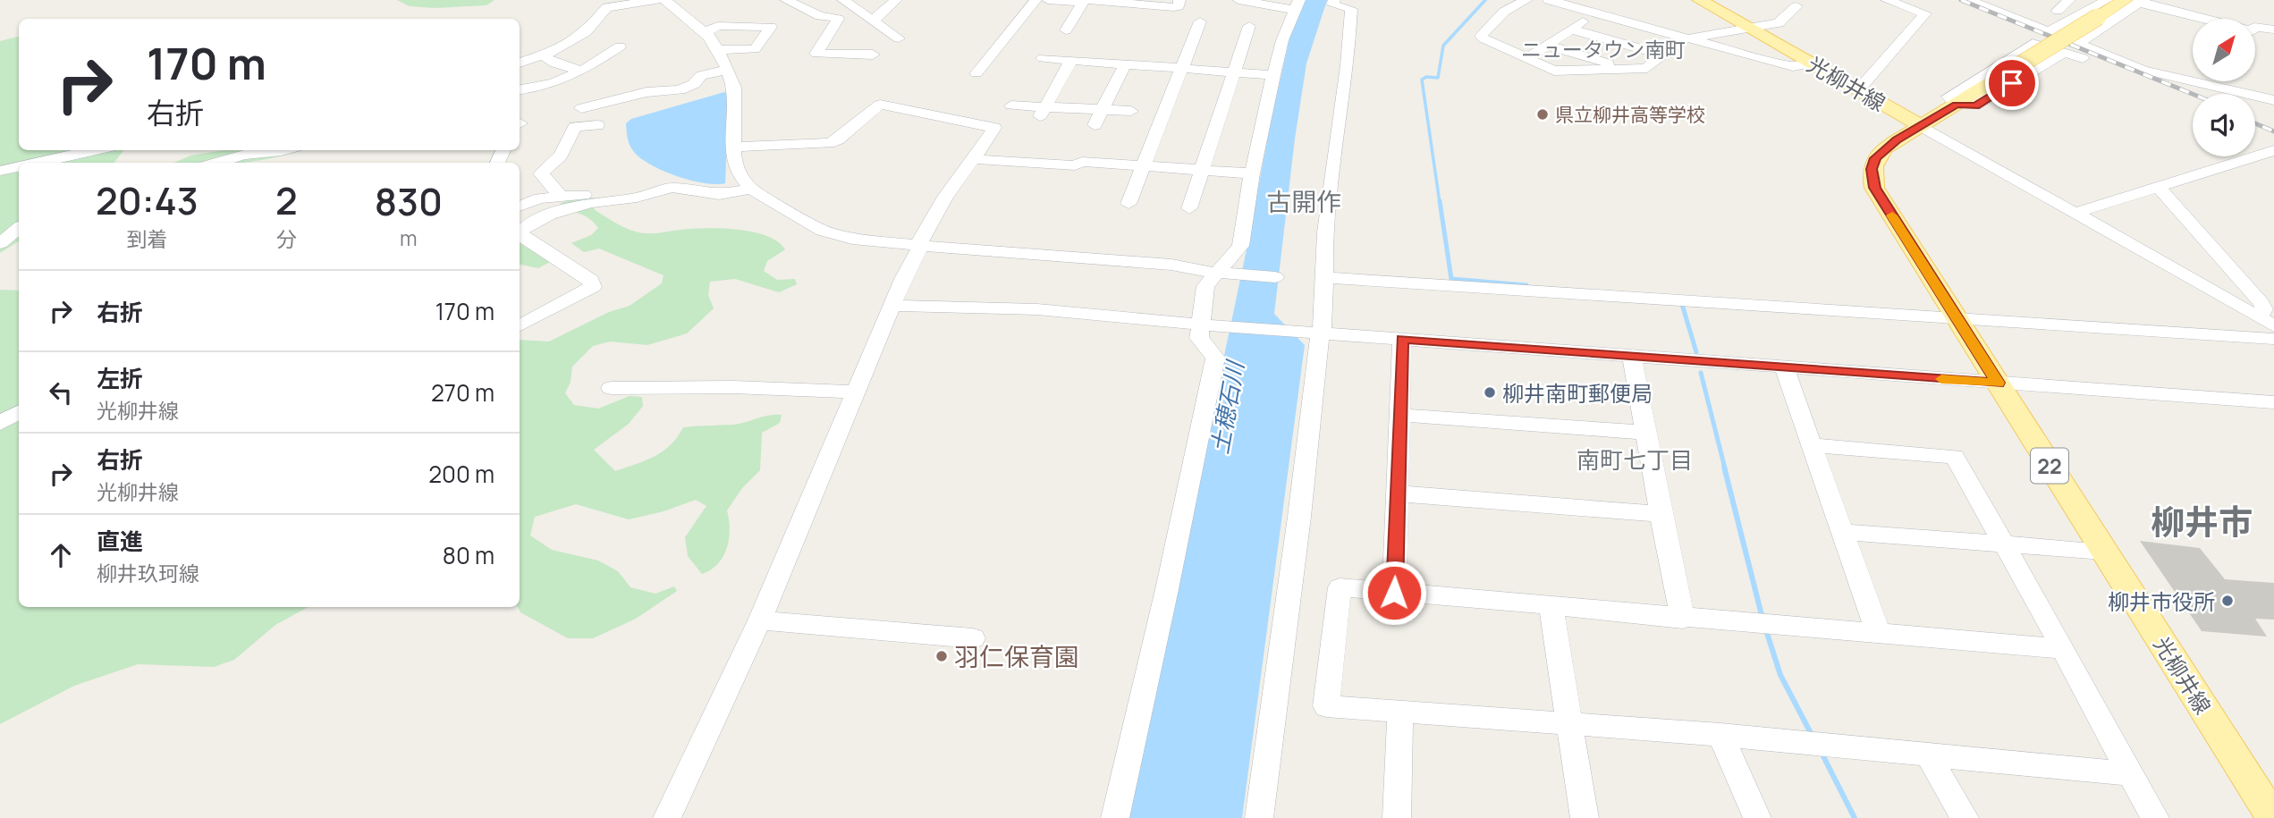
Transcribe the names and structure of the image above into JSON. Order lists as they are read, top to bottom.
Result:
{
  "streets": {
    "main road": ["光柳井線", "22"]
  },
  "districts": [
    "ニュータウン南町",
    "古開作",
    "南町七丁目",
    "柳井市"
  ],
  "water": ["土穂石川"],
  "places": [
    "県立柳井高等学校",
    "柳井南町郵便局",
    "柳井市役所",
    "羽仁保育園"
  ],
  "north": "top right",
  "page": {
    "turn": ["170 m", "右折"],
    "eta": [
      "20:43",
      "到着",
      "2",
      "分",
      "830",
      "m"
    ],
    "list": [
      {
        "name": "右折",
        "value": "170 m"
      },
      {
        "name": "左折",
        "note": "光柳井線",
        "value": "270 m"
      },
      {
        "name": "右折",
        "note": "光柳井線",
        "value": "200 m"
      },
      {
        "name": "直進",
        "note": "柳井玖珂線",
        "value": "80 m"
      }
    ]
  }
}
